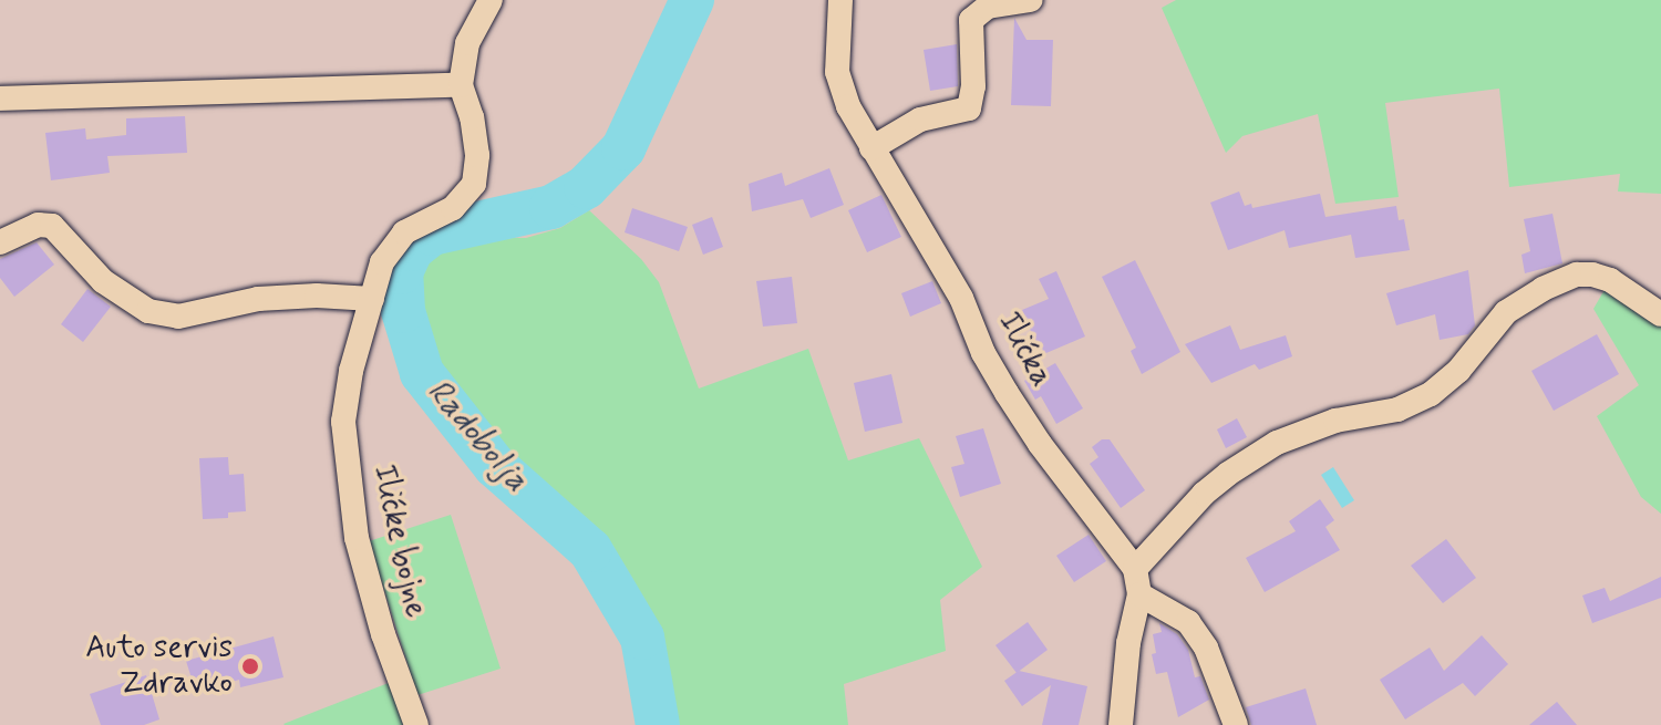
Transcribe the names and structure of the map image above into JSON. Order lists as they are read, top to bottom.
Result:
{
  "streets": {
    "street": ["Ilićka", "Ilićke bojne"]
  },
  "water": ["Radobolja"],
  "places": ["Auto servis Zdravko"]
}
